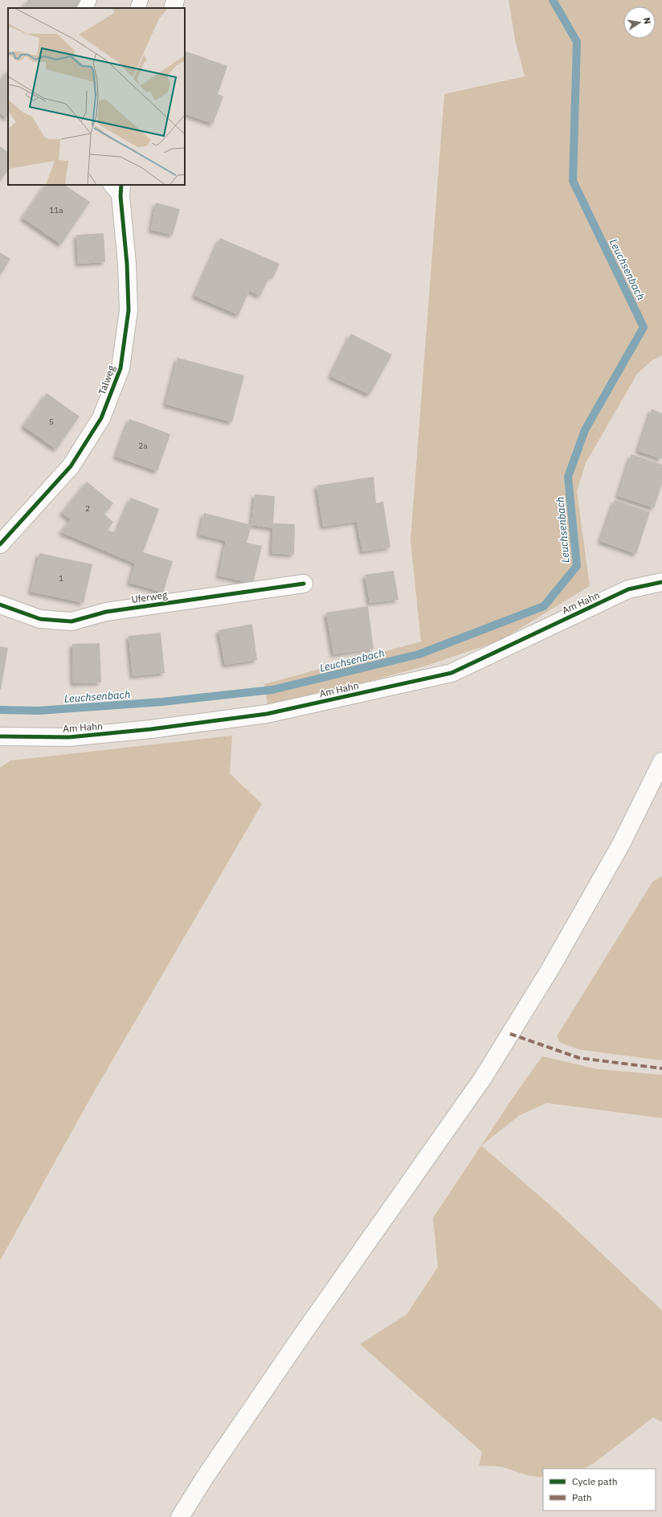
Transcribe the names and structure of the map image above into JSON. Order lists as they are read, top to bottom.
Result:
{
  "streets": {
    "street": ["Talweg", "Uferweg", "Am Hahn"]
  },
  "water": ["Leuchsenbach"],
  "house_numbers": [
    "11a",
    "5",
    "2a",
    "2",
    "1"
  ],
  "legend": ["Cycle path", "Path"],
  "north": "right"
}
